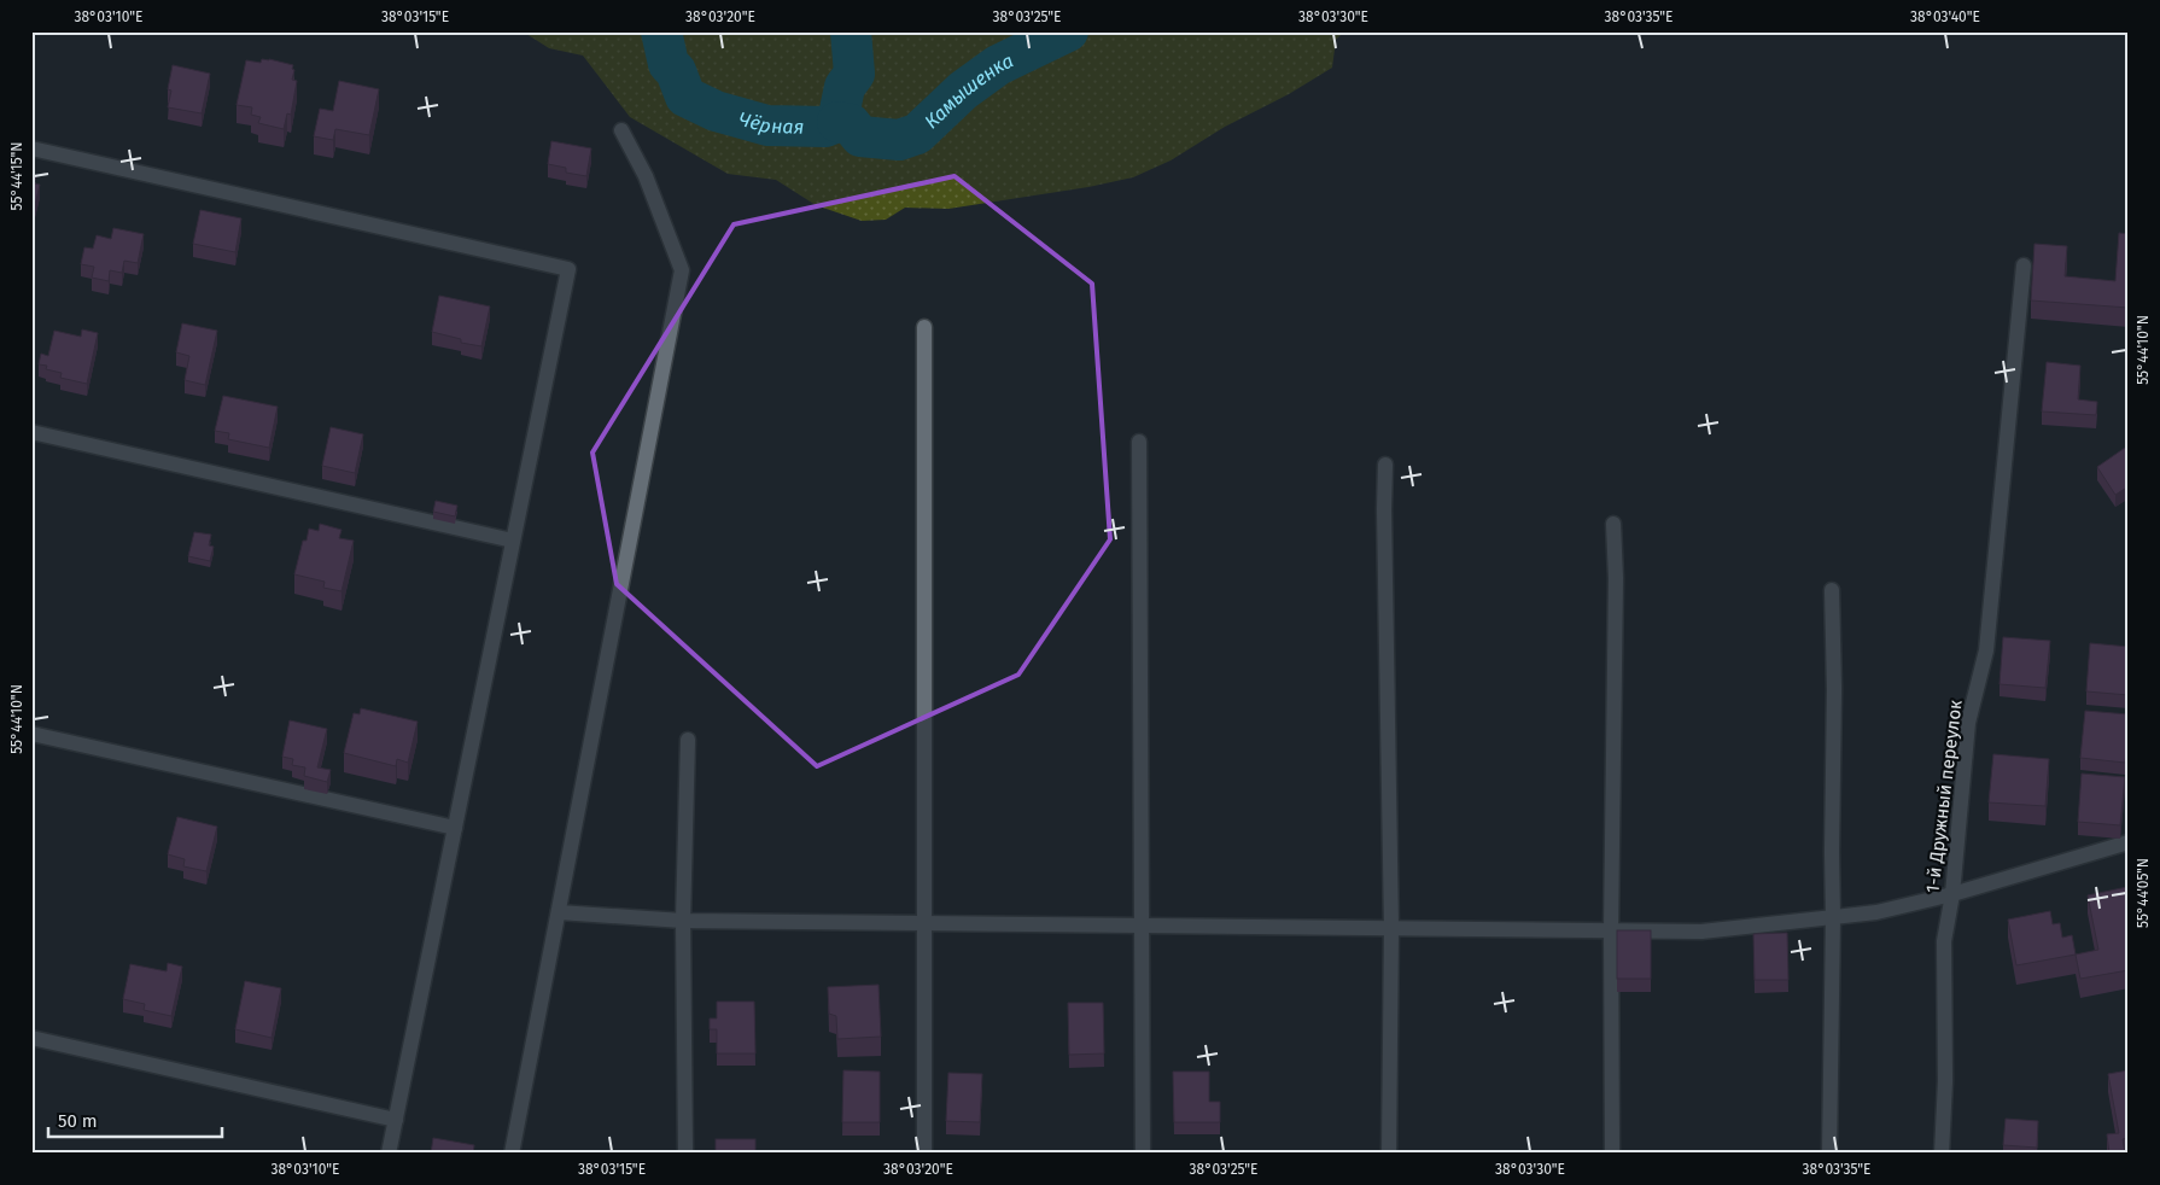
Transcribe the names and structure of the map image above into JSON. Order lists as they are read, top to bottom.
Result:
{
  "streets": {
    "street": ["1-й Дружный переулок"]
  },
  "water": ["Камышенка", "Чёрная"],
  "scale_bar": "50 m",
  "coordinates": [
    "38°03'10\"E",
    "38°03'15\"E",
    "38°03'20\"E",
    "38°03'25\"E",
    "38°03'30\"E",
    "38°03'35\"E",
    "38°03'40\"E",
    "55°44'15\"N",
    "55°44'10\"N",
    "55°44'05\"N"
  ]
}
